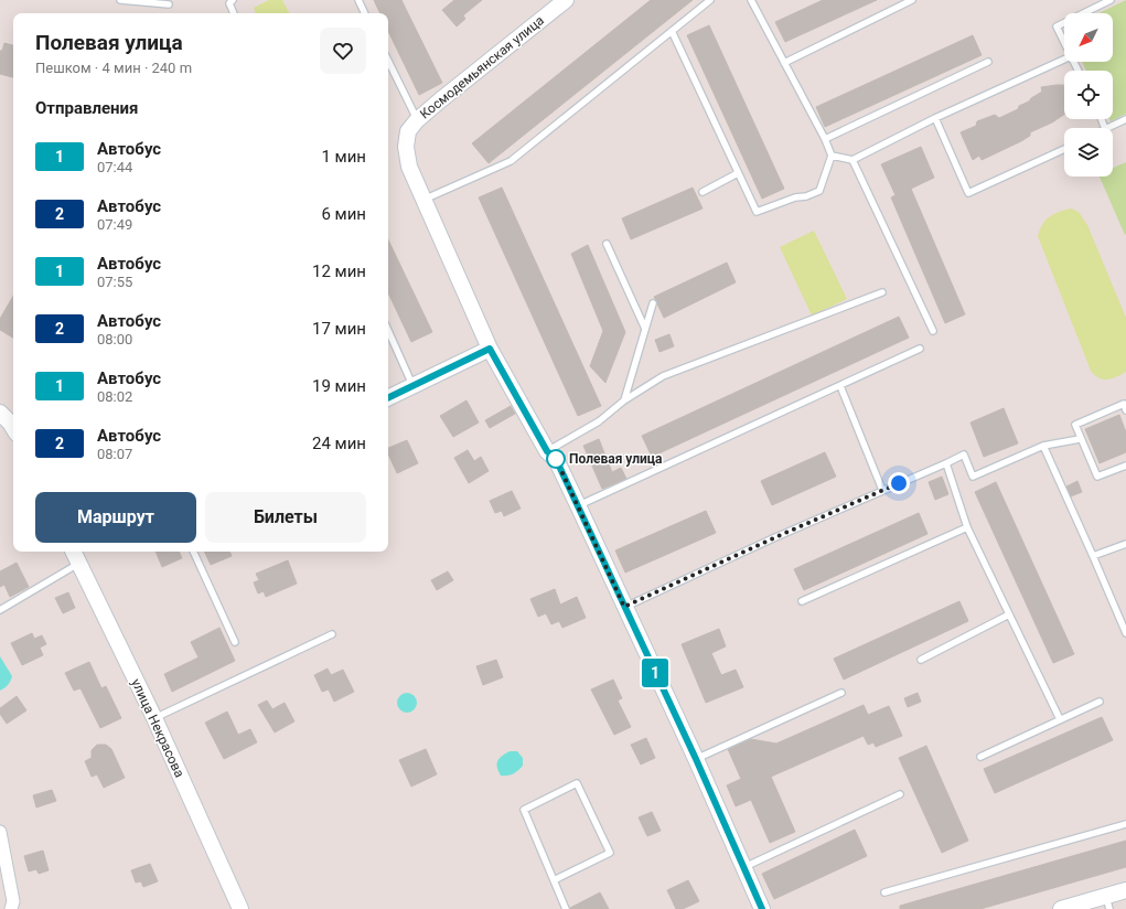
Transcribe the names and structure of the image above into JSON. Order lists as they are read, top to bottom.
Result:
{
  "streets": {
    "street": ["Космодемьянская улица", "улица Некрасова"]
  },
  "places": ["Полевая улица"],
  "lines": ["bus line 1"],
  "north": "bottom left",
  "page": {
    "on_map": "1",
    "heading": [
      ["Полевая улица", "Пешком · 4 мин · 240 m"],
      "Отправления"
    ],
    "list": [
      {
        "mark": "1",
        "name": "Автобус",
        "note": "07:44",
        "value": "1 мин"
      },
      {
        "mark": "2",
        "name": "Автобус",
        "note": "07:49",
        "value": "6 мин"
      },
      {
        "mark": "1",
        "name": "Автобус",
        "note": "07:55",
        "value": "12 мин"
      },
      {
        "mark": "2",
        "name": "Автобус",
        "note": "08:00",
        "value": "17 мин"
      },
      {
        "mark": "1",
        "name": "Автобус",
        "note": "08:02",
        "value": "19 мин"
      },
      {
        "mark": "2",
        "name": "Автобус",
        "note": "08:07",
        "value": "24 мин"
      }
    ],
    "buttons": ["Маршрут", "Билеты"]
  }
}
